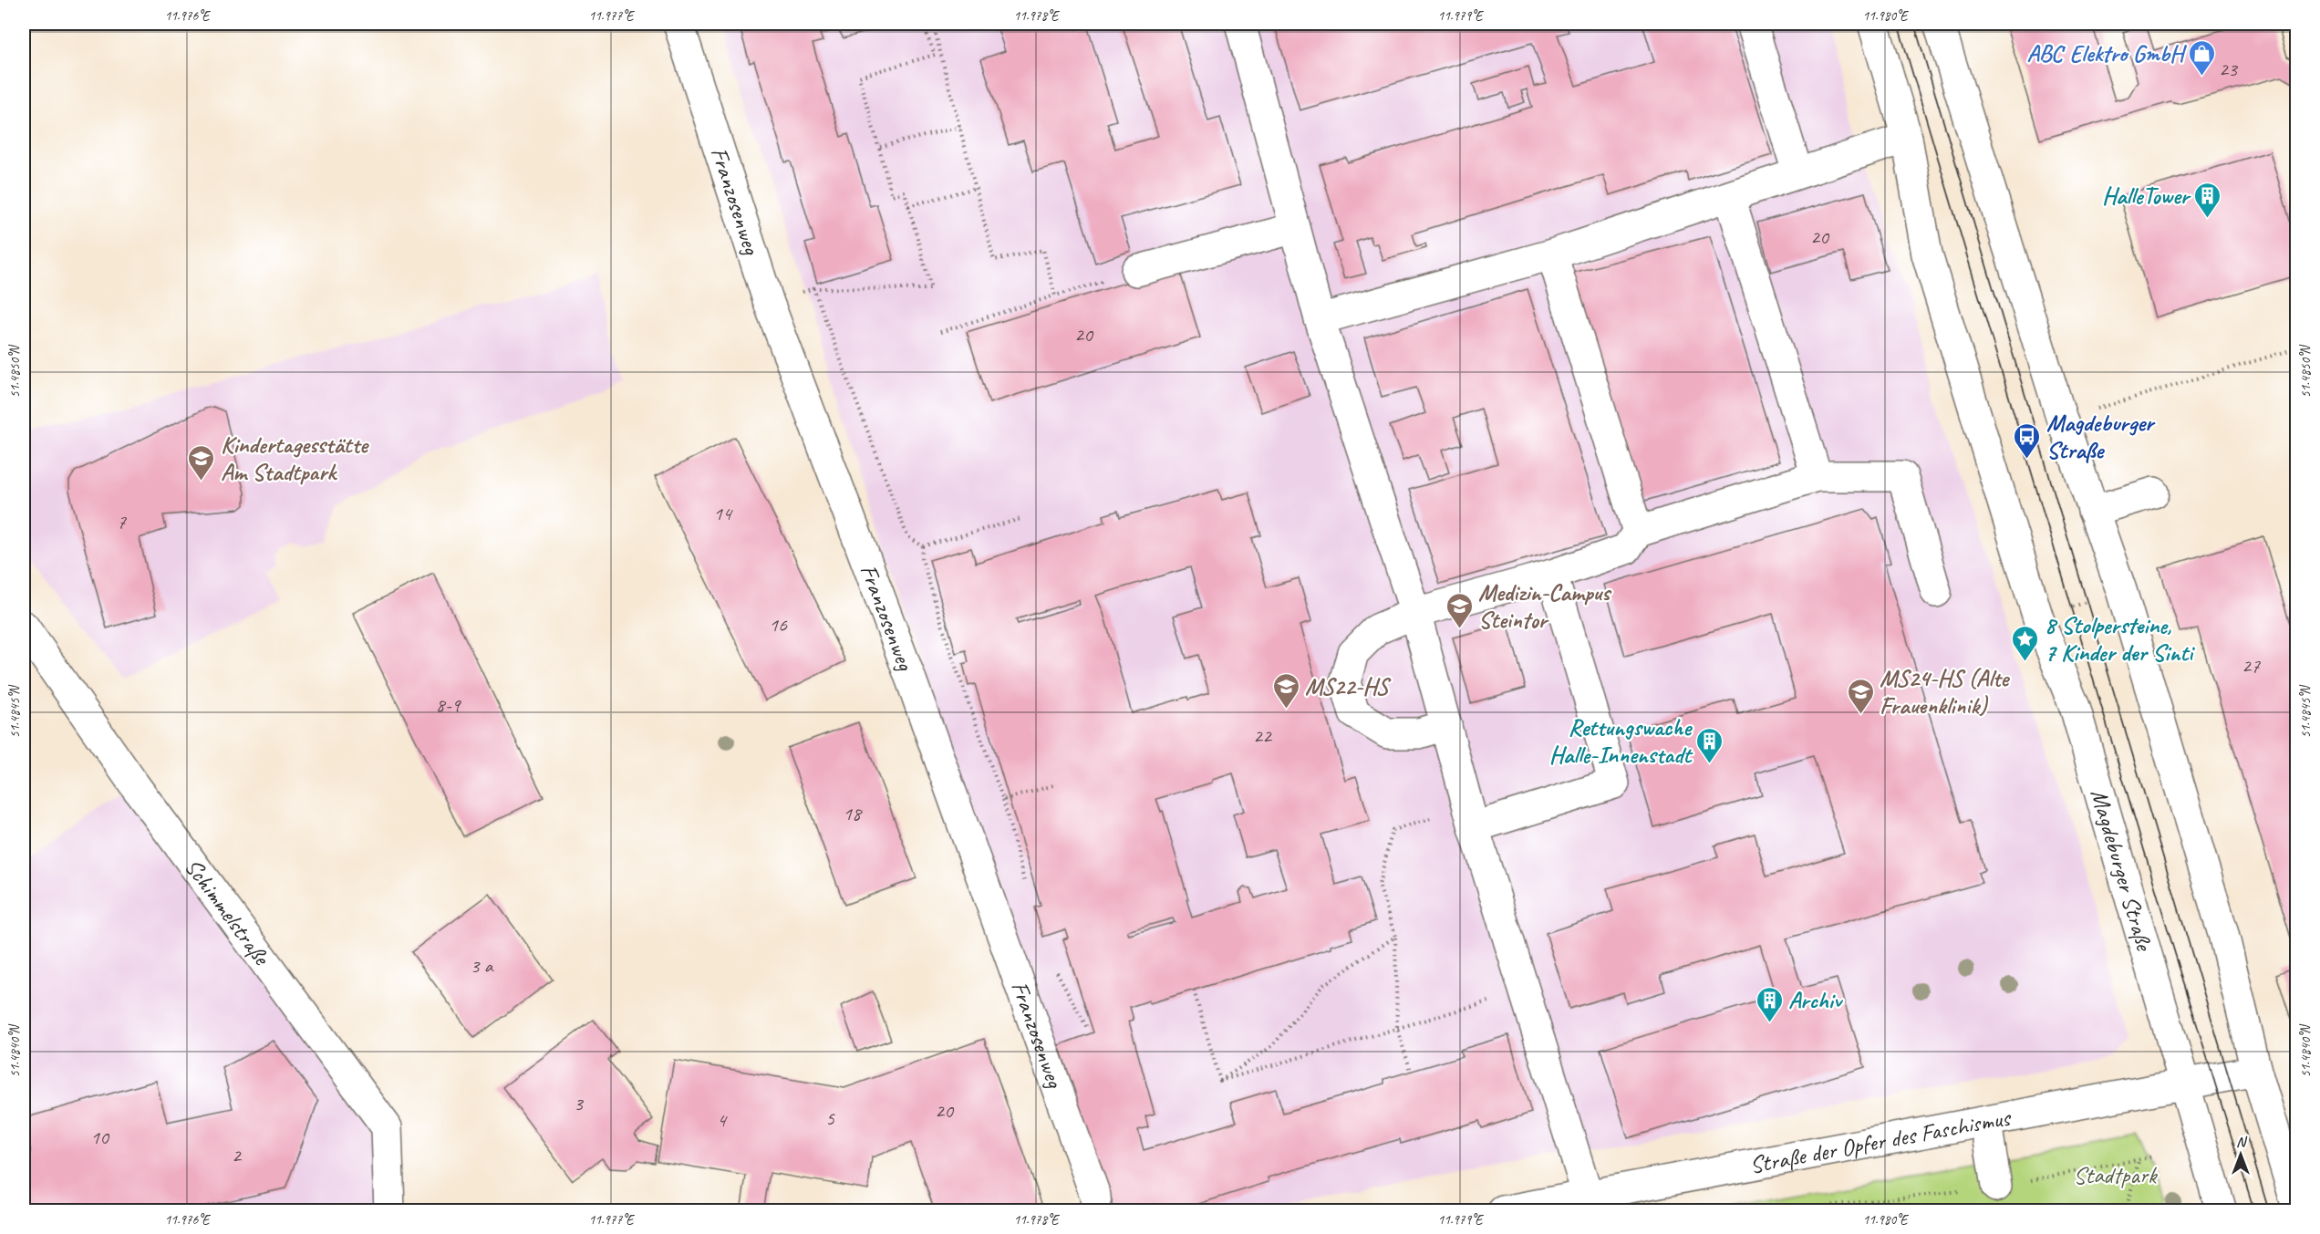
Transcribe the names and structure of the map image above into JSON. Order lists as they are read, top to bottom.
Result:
{
  "streets": {
    "street": [
      "Franzosenweg",
      "Magdeburger Straße",
      "Schimmelstraße",
      "Straße der Opfer des Faschismus"
    ]
  },
  "crossings": [
    ["Magdeburger Straße", "Straße der Opfer des Faschismus"]
  ],
  "parks": ["Stadtpark"],
  "places": {
    "shop": ["ABC Elektro GmbH"],
    "building": ["HalleTower", "Rettungswache Halle-Innenstadt", "Archiv"],
    "bus stop": ["Magdeburger Straße"],
    "school or university": [
      "Kindertagesstätte Am Stadtpark",
      "Medizin-Campus Steintor",
      "MS22-HS",
      "MS24-HS (Alte Frauenklinik)"
    ],
    "place": ["8 Stolpersteine, 7 Kinder der Sinti"]
  },
  "house_numbers": [
    "23",
    "20",
    "20",
    "14",
    "7",
    "16",
    "27",
    "8-9",
    "22",
    "18",
    "3 a",
    "3",
    "20",
    "5",
    "4",
    "10",
    "2"
  ],
  "north": "top",
  "coordinates": [
    "11.976°E",
    "11.977°E",
    "11.978°E",
    "11.979°E",
    "11.980°E",
    "51.4850°N",
    "51.4845°N",
    "51.4840°N"
  ]
}
